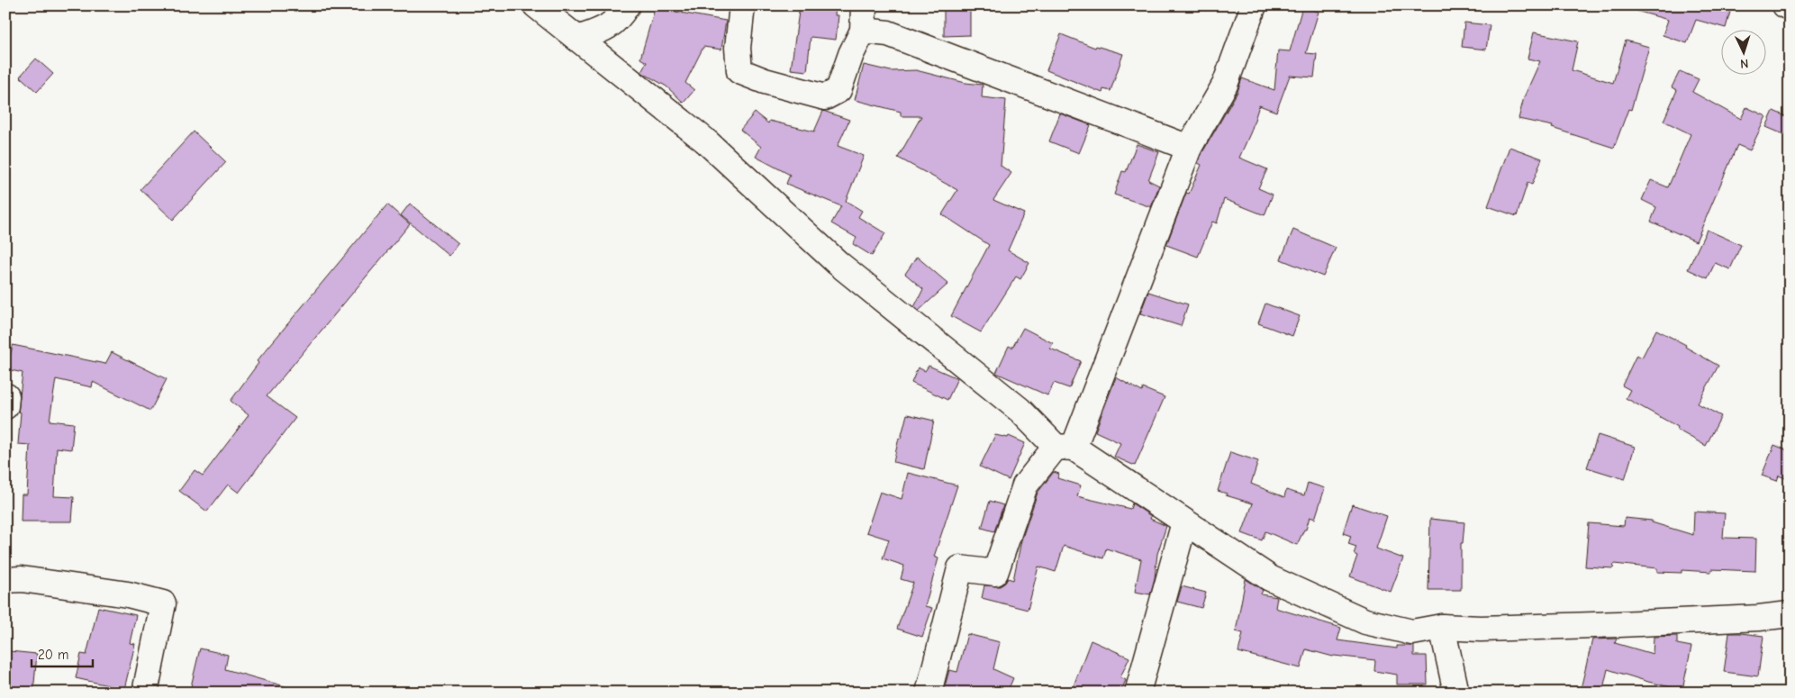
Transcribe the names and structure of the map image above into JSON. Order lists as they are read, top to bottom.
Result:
{
  "scale_bar": "20 m",
  "north": "bottom"
}
